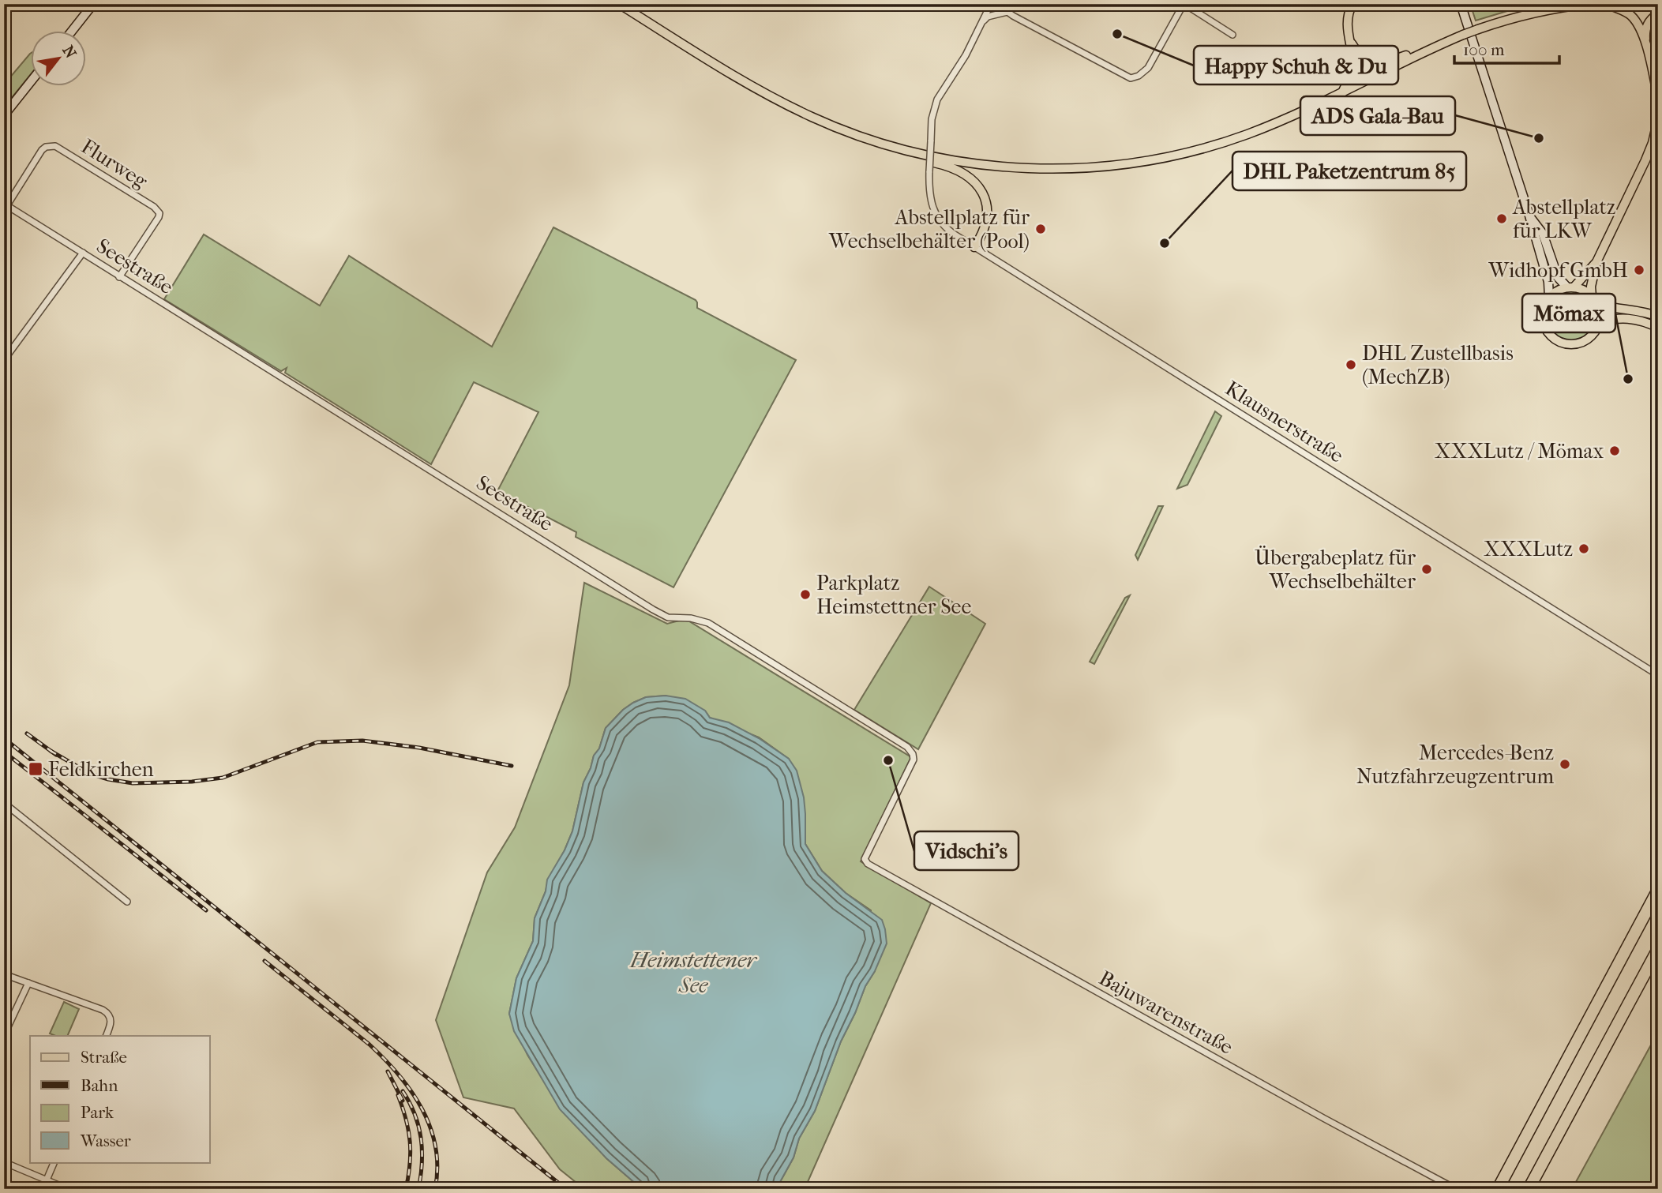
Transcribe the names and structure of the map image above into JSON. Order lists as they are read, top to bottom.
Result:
{
  "streets": {
    "street": [
      "Flurweg",
      "Seestraße",
      "Klausnerstraße",
      "Bajuwarenstraße"
    ]
  },
  "crossings": [
    ["Flurweg", "Seestraße"],
    ["Seestraße", "Bajuwarenstraße"]
  ],
  "water": ["Heimstettener See"],
  "places": {
    "other": [
      "Happy Schuh & Du",
      "ADS Gala-Bau",
      "Abstellplatz für LKW",
      "Abstellplatz für Wechselbehälter (Pool)",
      "DHL Paketzentrum 85",
      "Widhopf GmbH",
      "DHL Zustellbasis (MechZB)",
      "Mömax",
      "XXXLutz / Mömax",
      "XXXLutz",
      "Übergabeplatz für Wechselbehälter",
      "Parkplatz Heimstettner See",
      "Vidschi's",
      "Mercedes-Benz Nutzfahrzeugzentrum"
    ],
    "transit": ["Feldkirchen"]
  },
  "legend": [
    "Straße",
    "Bahn",
    "Park",
    "Wasser"
  ],
  "scale_bar": "100 m",
  "north": "top right"
}
